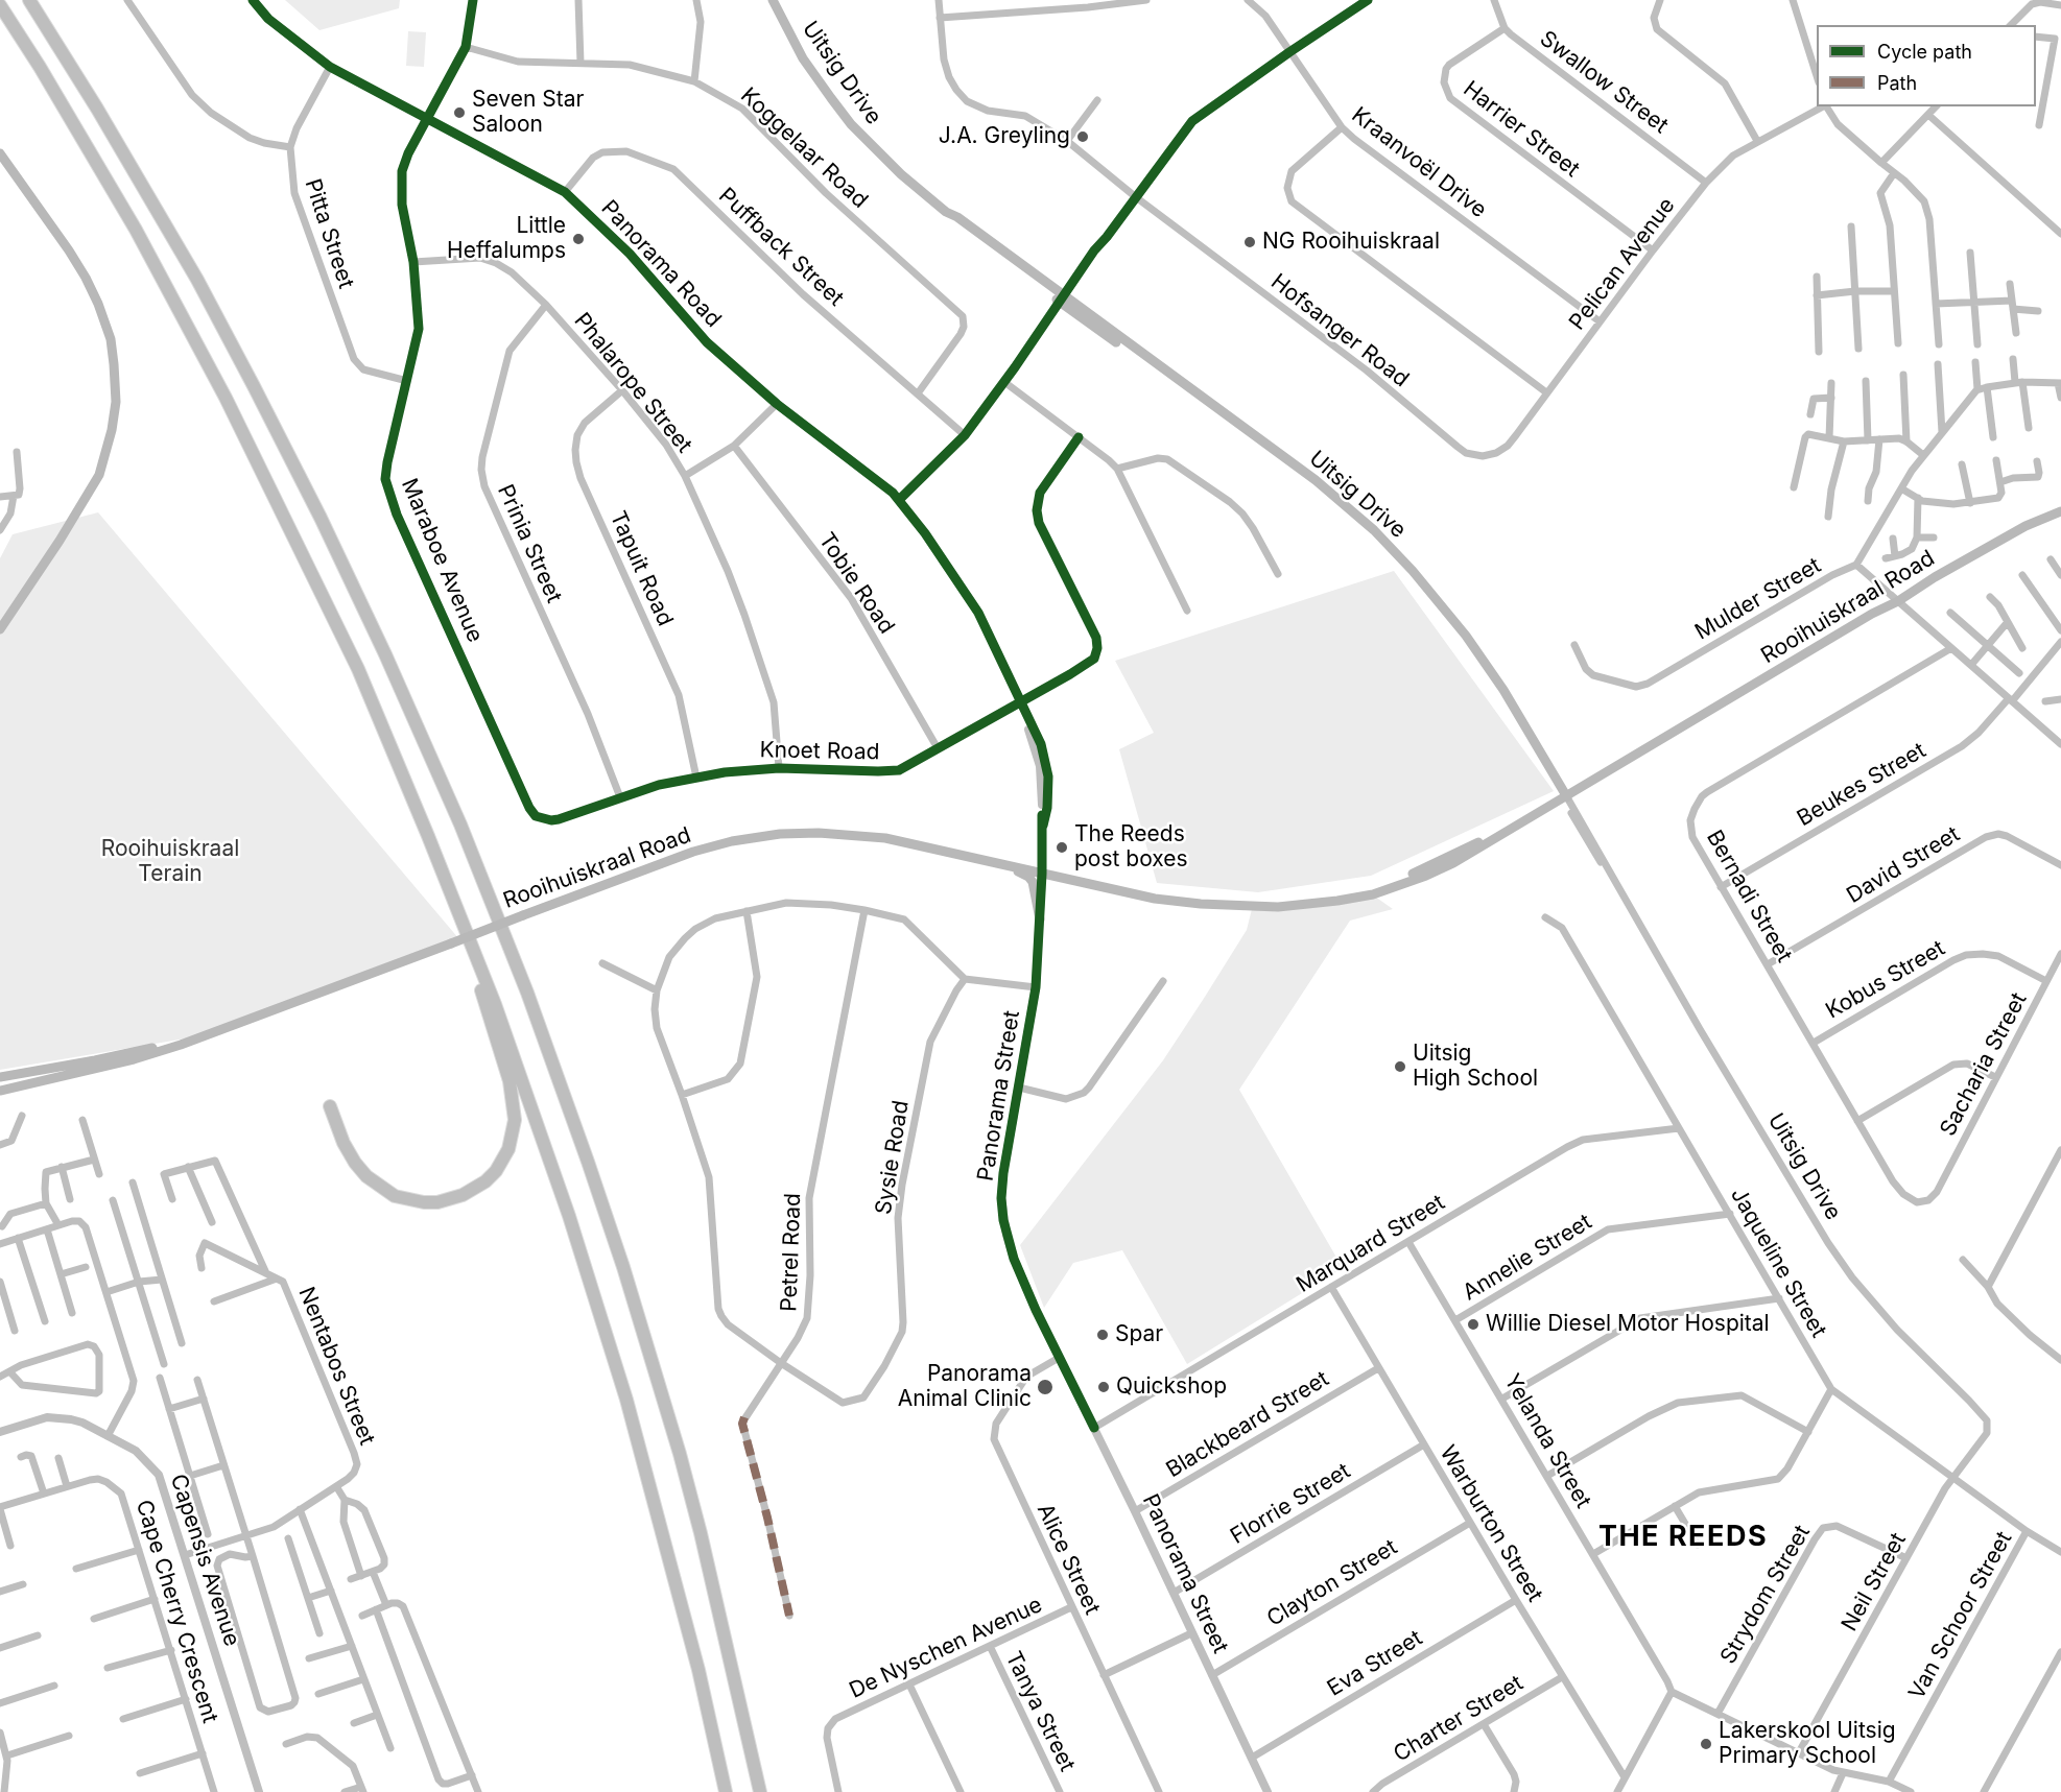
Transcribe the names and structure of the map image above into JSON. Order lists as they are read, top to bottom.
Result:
{
  "streets": {
    "main road": ["Uitsig Drive", "Rooihuiskraal Road"],
    "street": [
      "Swallow Street",
      "Harrier Street",
      "Koggelaar Road",
      "Kraanvoël Drive",
      "Pitta Street",
      "Puffback Street",
      "Panorama Road",
      "Pelican Avenue",
      "Hofsanger Road",
      "Phalarope Street",
      "Prinia Street",
      "Maraboe Avenue",
      "Tapuit Road",
      "Tobie Road",
      "Mulder Street",
      "Knoet Road",
      "Beukes Street",
      "David Street",
      "Bernadi Street",
      "Kobus Street",
      "Sacharia Street",
      "Panorama Street",
      "Sysie Road",
      "Marquard Street",
      "Petrel Road",
      "Annelie Street",
      "Jaqueline Street",
      "Nentabos Street",
      "Blackbeard Street",
      "Yelanda Street",
      "Florrie Street",
      "Warburton Street",
      "Alice Street",
      "Capensis Avenue",
      "Neil Street",
      "Clayton Street",
      "Strydom Street",
      "Cape Cherry Crescent",
      "Van Schoor Street",
      "De Nyschen Avenue",
      "Eva Street",
      "Tanya Street",
      "Charter Street"
    ]
  },
  "crossings": [
    ["Uitsig Drive", "Rooihuiskraal Road"],
    ["Uitsig Drive", "Neil Street"],
    ["Swallow Street", "Harrier Street"],
    ["Swallow Street", "Pelican Avenue"],
    ["Harrier Street", "Pelican Avenue"],
    ["Koggelaar Road", "Puffback Street"],
    ["Koggelaar Road", "Maraboe Avenue"],
    ["Kraanvoël Drive", "Pelican Avenue"],
    ["Pitta Street", "Panorama Road"],
    ["Pitta Street", "Maraboe Avenue"],
    ["Puffback Street", "Panorama Road"],
    ["Panorama Road", "Maraboe Avenue"],
    ["Panorama Road", "Panorama Street"],
    ["Pelican Avenue", "Hofsanger Road"],
    ["Phalarope Street", "Prinia Street"],
    ["Phalarope Street", "Maraboe Avenue"],
    ["Phalarope Street", "Tapuit Road"],
    ["Phalarope Street", "Knoet Road"],
    ["Prinia Street", "Knoet Road"],
    ["Maraboe Avenue", "Knoet Road"],
    ["Tapuit Road", "Knoet Road"],
    ["Tobie Road", "Knoet Road"],
    ["Rooihuiskraal Road", "Panorama Street"],
    ["Knoet Road", "Panorama Street"],
    ["Beukes Street", "Bernadi Street"],
    ["David Street", "Bernadi Street"],
    ["Bernadi Street", "Kobus Street"],
    ["Bernadi Street", "Sacharia Street"],
    ["Kobus Street", "Sacharia Street"],
    ["Panorama Street", "Marquard Street"],
    ["Panorama Street", "Blackbeard Street"],
    ["Panorama Street", "Florrie Street"],
    ["Panorama Street", "Alice Street"],
    ["Panorama Street", "Clayton Street"],
    ["Panorama Street", "Eva Street"],
    ["Sysie Road", "Petrel Road"],
    ["Marquard Street", "Jaqueline Street"],
    ["Marquard Street", "Yelanda Street"],
    ["Marquard Street", "Warburton Street"],
    ["Annelie Street", "Jaqueline Street"],
    ["Annelie Street", "Yelanda Street"],
    ["Jaqueline Street", "Neil Street"],
    ["Jaqueline Street", "Van Schoor Street"],
    ["Blackbeard Street", "Warburton Street"],
    ["Florrie Street", "Warburton Street"],
    ["Warburton Street", "Clayton Street"],
    ["Warburton Street", "Eva Street"],
    ["Warburton Street", "Charter Street"],
    ["Alice Street", "De Nyschen Avenue"],
    ["Neil Street", "Strydom Street"],
    ["De Nyschen Avenue", "Tanya Street"]
  ],
  "districts": ["THE REEDS"],
  "parks": ["Rooihuiskraal Terain"],
  "places": [
    "Seven Star Saloon",
    "J.A. Greyling",
    "Little Heffalumps",
    "NG Rooihuiskraal",
    "The Reeds post boxes",
    "Uitsig High School",
    "Willie Diesel Motor Hospital",
    "Spar",
    "Panorama Animal Clinic",
    "Quickshop",
    "Lakerskool Uitsig Primary School"
  ],
  "legend": ["Cycle path", "Path"]
}
